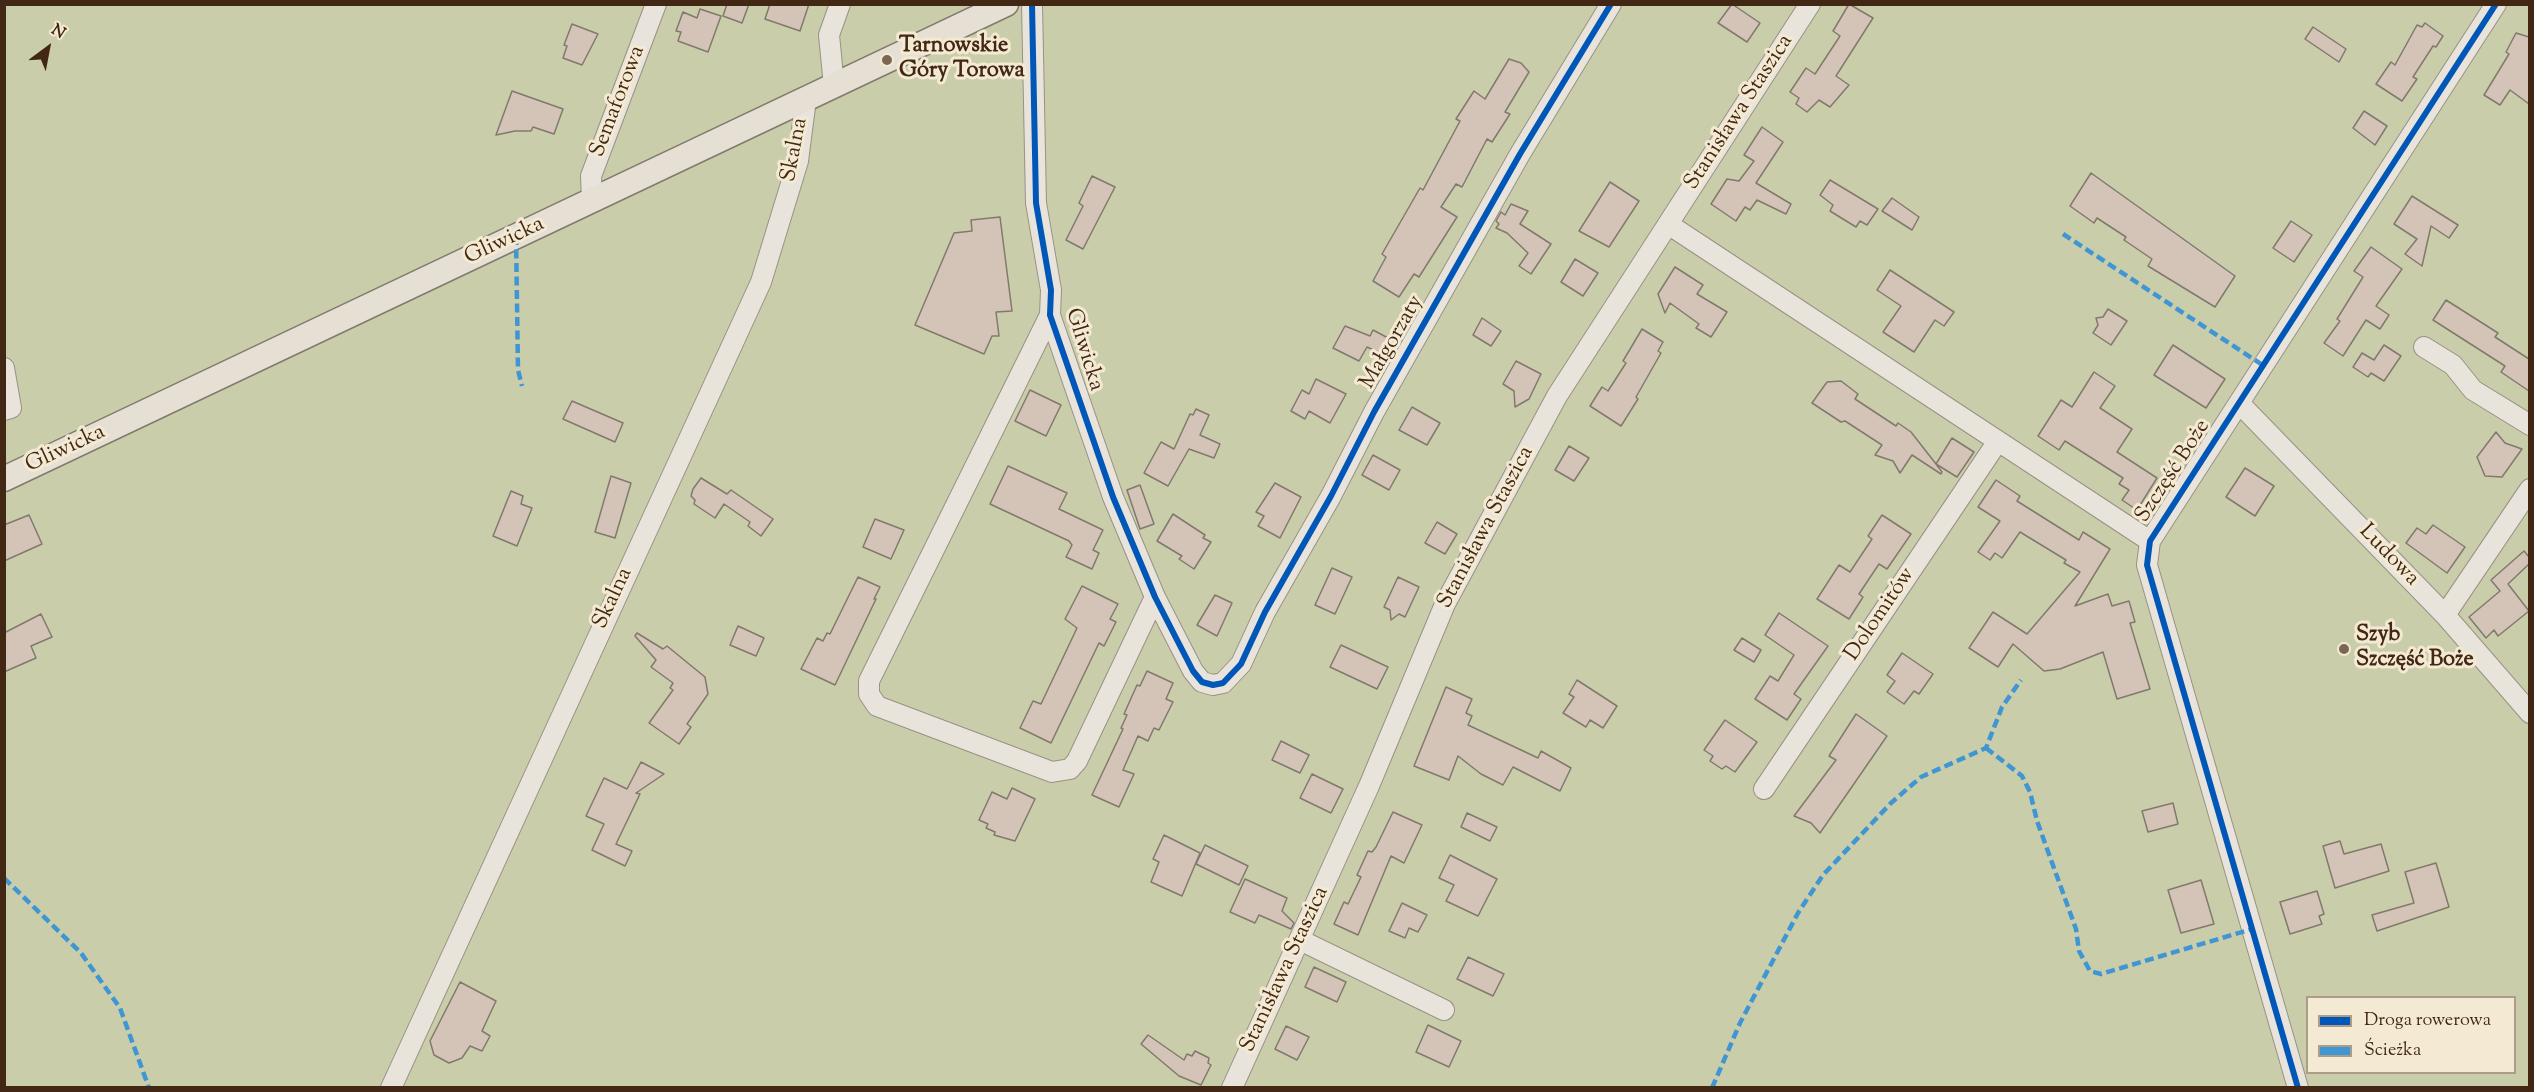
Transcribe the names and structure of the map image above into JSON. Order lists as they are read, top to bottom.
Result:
{
  "streets": {
    "main road": ["Gliwicka"],
    "street": [
      "Semaforowa",
      "Stanisława Staszica",
      "Skalna",
      "Małgorzaty",
      "Szczęść Boże",
      "Ludowa",
      "Dolomitów"
    ]
  },
  "crossings": [
    ["Semaforowa", "Gliwicka"],
    ["Skalna", "Gliwicka"],
    ["Gliwicka", "Małgorzaty"],
    ["Szczęść Boże", "Ludowa"]
  ],
  "places": ["Tarnowskie Góry Torowa", "Szyb Szczęść Boże"],
  "legend": ["Droga rowerowa", "Ścieżka"],
  "north": "top right"
}
